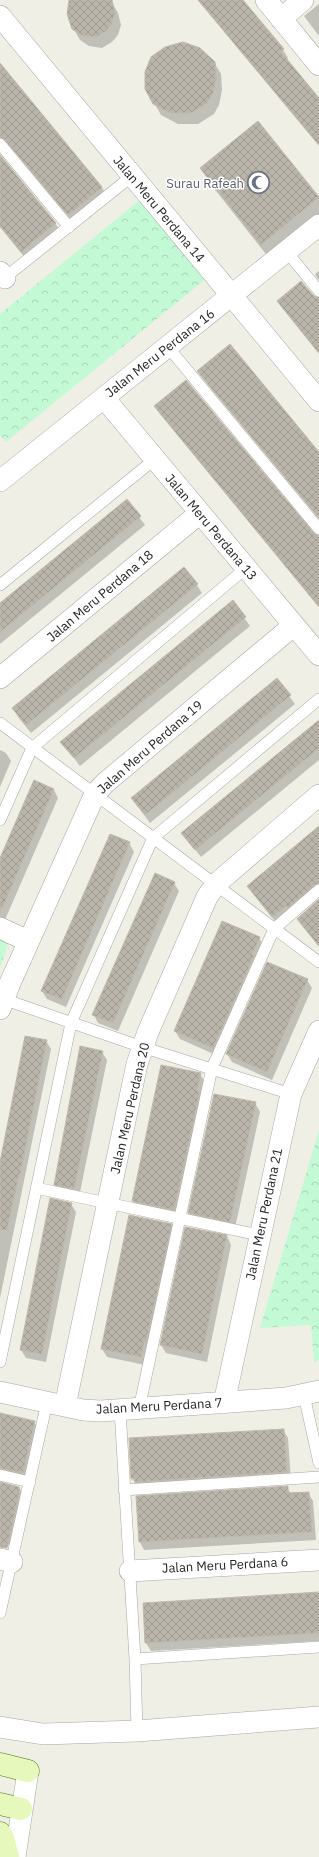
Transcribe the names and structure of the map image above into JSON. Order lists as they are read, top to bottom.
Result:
{
  "streets": {
    "street": [
      "Jalan Meru Perdana 14",
      "Jalan Meru Perdana 16",
      "Jalan Meru Perdana 13",
      "Jalan Meru Perdana 18",
      "Jalan Meru Perdana 19",
      "Jalan Meru Perdana 20",
      "Jalan Meru Perdana 21",
      "Jalan Meru Perdana 7",
      "Jalan Meru Perdana 6"
    ]
  },
  "crossings": [
    ["Jalan Meru Perdana 14", "Jalan Meru Perdana 16"],
    ["Jalan Meru Perdana 16", "Jalan Meru Perdana 13"],
    ["Jalan Meru Perdana 13", "Jalan Meru Perdana 18"],
    ["Jalan Meru Perdana 13", "Jalan Meru Perdana 19"],
    ["Jalan Meru Perdana 20", "Jalan Meru Perdana 7"],
    ["Jalan Meru Perdana 21", "Jalan Meru Perdana 7"]
  ],
  "places": {
    "mosque": ["Surau Rafeah"]
  }
}
